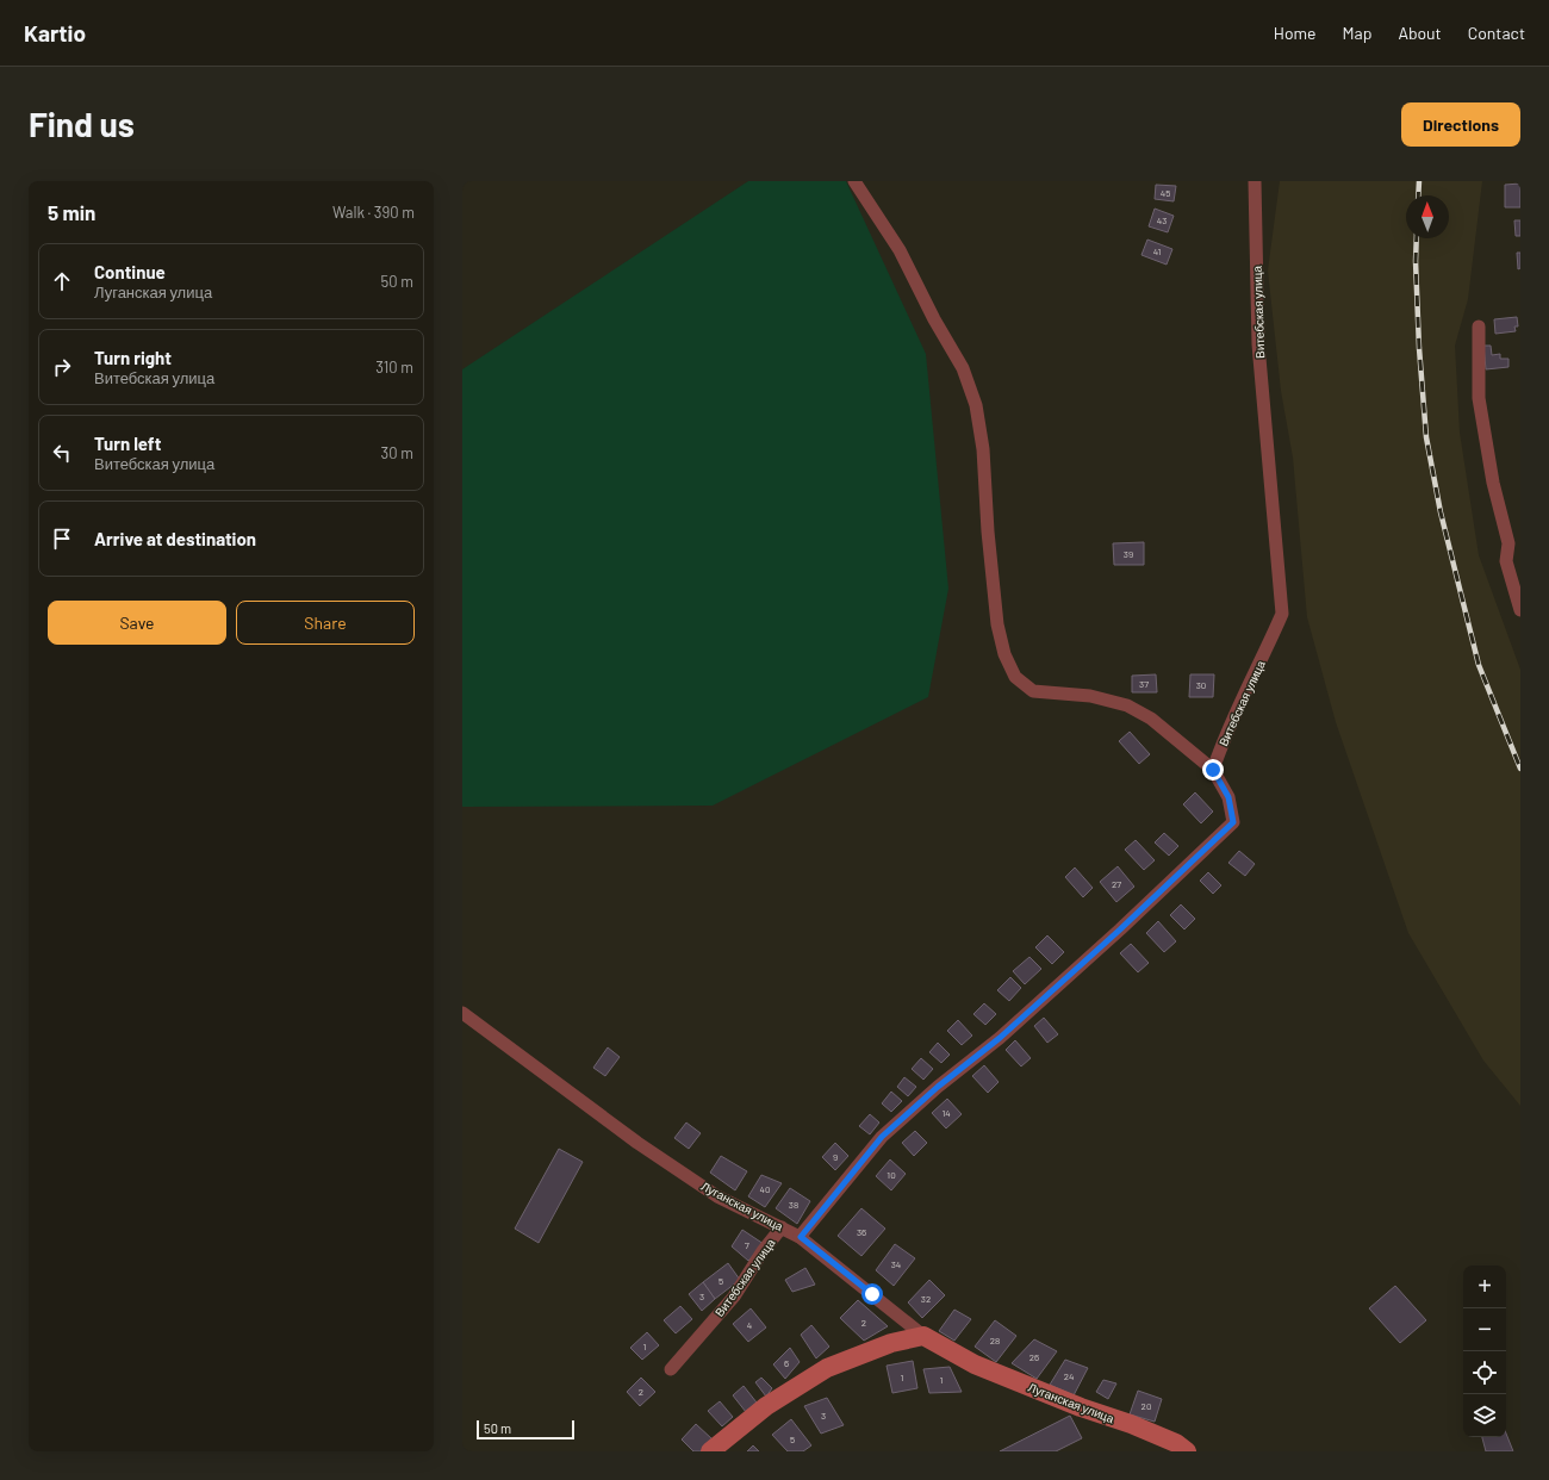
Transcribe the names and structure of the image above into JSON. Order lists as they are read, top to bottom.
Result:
{
  "streets": {
    "street": ["Витебская улица", "Луганская улица"]
  },
  "crossings": [
    ["Витебская улица", "Луганская улица"]
  ],
  "house_numbers": [
    "45",
    "43",
    "41",
    "39",
    "37",
    "30",
    "27",
    "14",
    "9",
    "10",
    "40",
    "38",
    "36",
    "7",
    "34",
    "5",
    "3",
    "32",
    "2",
    "4",
    "28",
    "1",
    "26",
    "6",
    "24",
    "1",
    "1",
    "2",
    "20",
    "3",
    "5"
  ],
  "scale_bar": "50 m",
  "north": "top",
  "page": {
    "header": "Kartio",
    "nav": [
      "Home",
      "Map",
      "About",
      "Contact"
    ],
    "buttons": [
      "Directions",
      ["Save", "Share"]
    ],
    "title": "Find us",
    "heading": ["5 min", "Walk · 390 m"],
    "list": [
      ["Continue", "Луганская улица", "50 m"],
      ["Turn right", "Витебская улица", "310 m"],
      ["Turn left", "Витебская улица", "30 m"],
      "Arrive at destination"
    ],
    "map_buttons": ["+", "−"],
    "scale": "50 m"
  }
}
